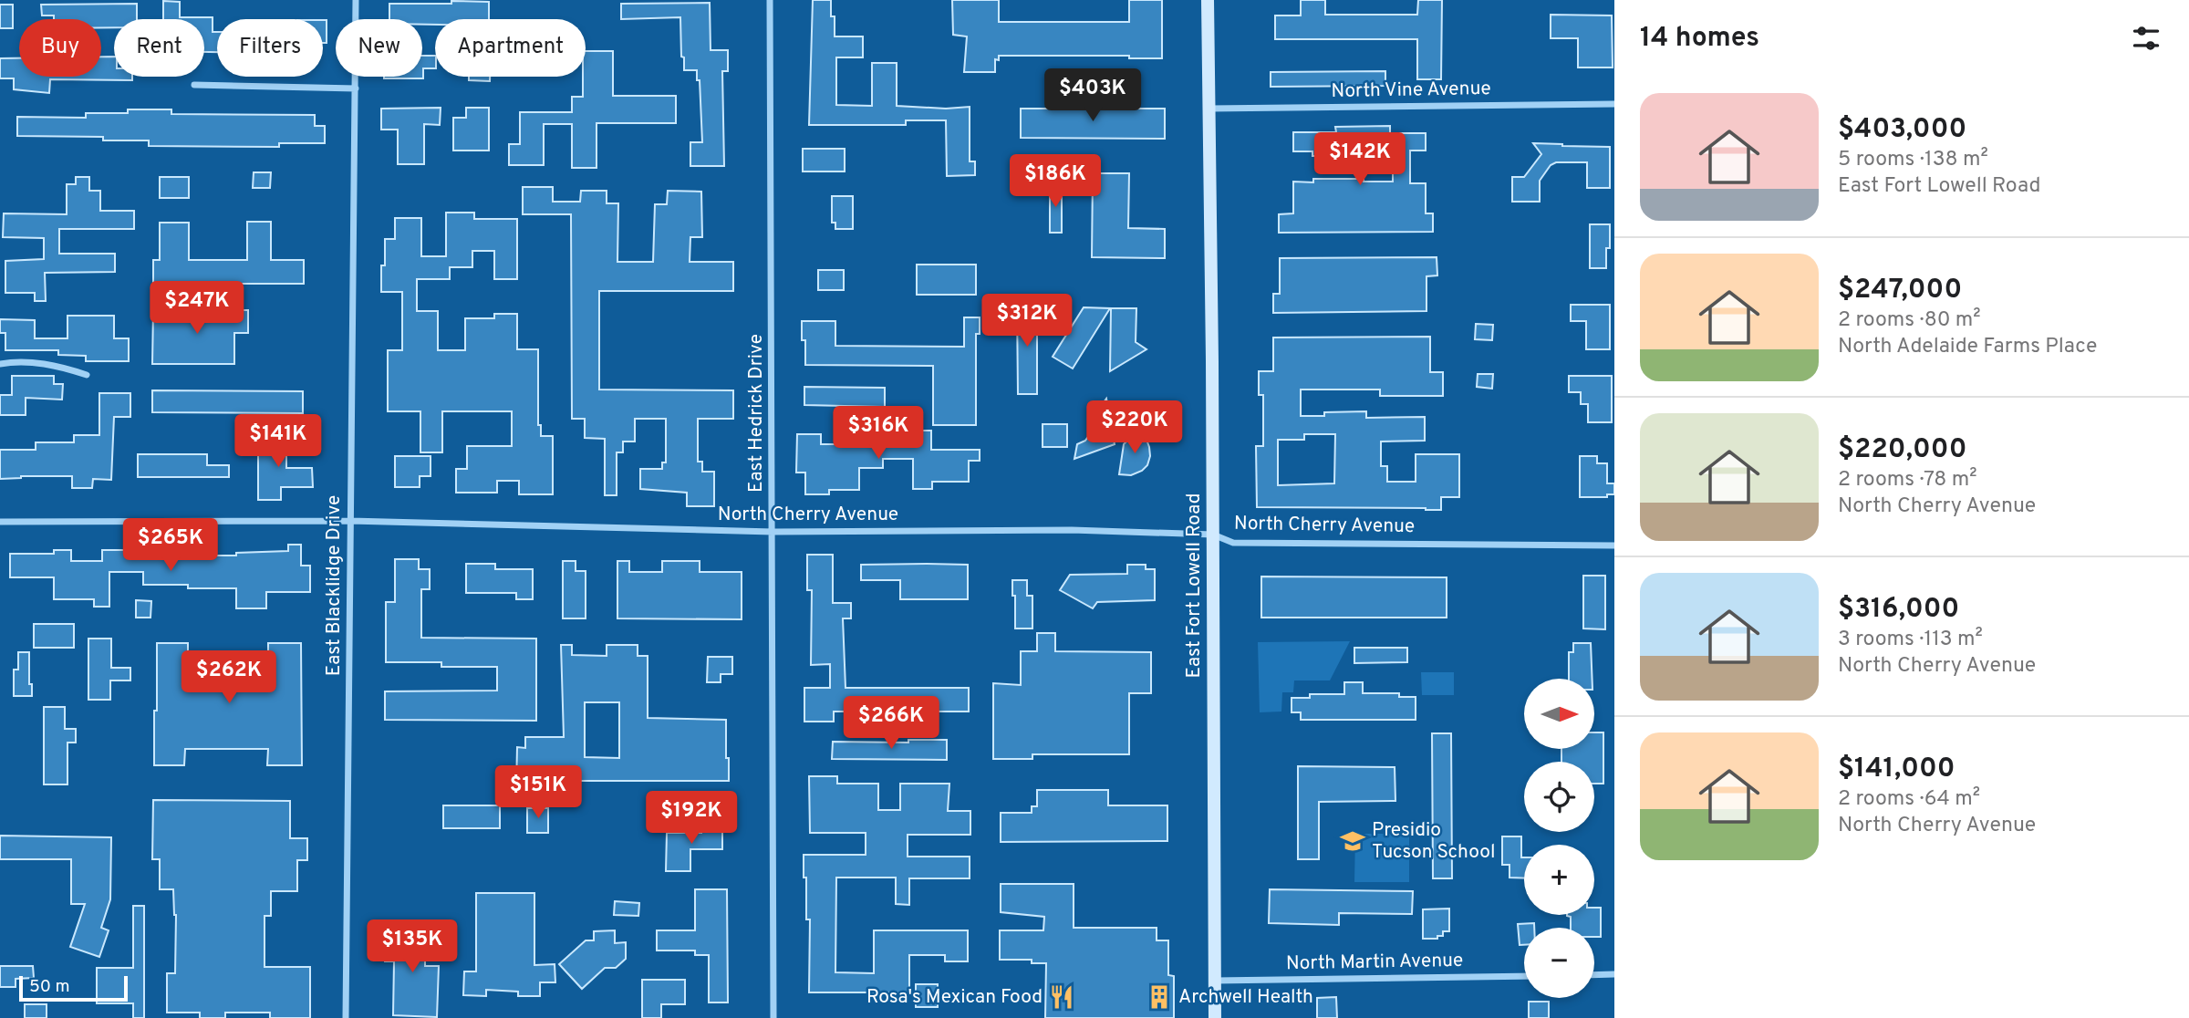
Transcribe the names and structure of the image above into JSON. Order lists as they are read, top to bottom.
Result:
{
  "streets": {
    "main road": ["East Fort Lowell Road"],
    "street": [
      "North Vine Avenue",
      "East Hedrick Drive",
      "North Cherry Avenue",
      "East Blacklidge Drive",
      "North Martin Avenue"
    ]
  },
  "crossings": [
    ["North Vine Avenue", "East Fort Lowell Road"],
    ["East Hedrick Drive", "North Cherry Avenue"],
    ["North Cherry Avenue", "East Blacklidge Drive"],
    ["North Cherry Avenue", "East Fort Lowell Road"],
    ["East Fort Lowell Road", "North Martin Avenue"]
  ],
  "places": {
    "school or university": ["Presidio Tucson School"],
    "restaurant": ["Rosa's Mexican Food"],
    "building": ["Archwell Health"]
  },
  "scale_bar": "50 m",
  "north": "right",
  "page": {
    "heading": "14 homes",
    "chip": [
      "Buy",
      "Rent",
      "Filters",
      "New",
      "Apartment"
    ],
    "price": [
      "$403K",
      "$142K",
      "$186K",
      "$247K",
      "$312K",
      "$220K",
      "$316K",
      "$141K",
      "$265K",
      "$262K",
      "$266K",
      "$151K",
      "$192K",
      "$135K"
    ],
    "list": [
      {
        "name": "$403,000",
        "note": "5 rooms · 138 m² · East Fort Lowell Road"
      },
      {
        "name": "$247,000",
        "note": "2 rooms · 80 m² · North Adelaide Farms Place"
      },
      {
        "name": "$220,000",
        "note": "2 rooms · 78 m² · North Cherry Avenue"
      },
      {
        "name": "$316,000",
        "note": "3 rooms · 113 m² · North Cherry Avenue"
      },
      {
        "name": "$141,000",
        "note": "2 rooms · 64 m² · North Cherry Avenue"
      }
    ],
    "map_buttons": ["+", "−"],
    "scale": "50 m"
  }
}
